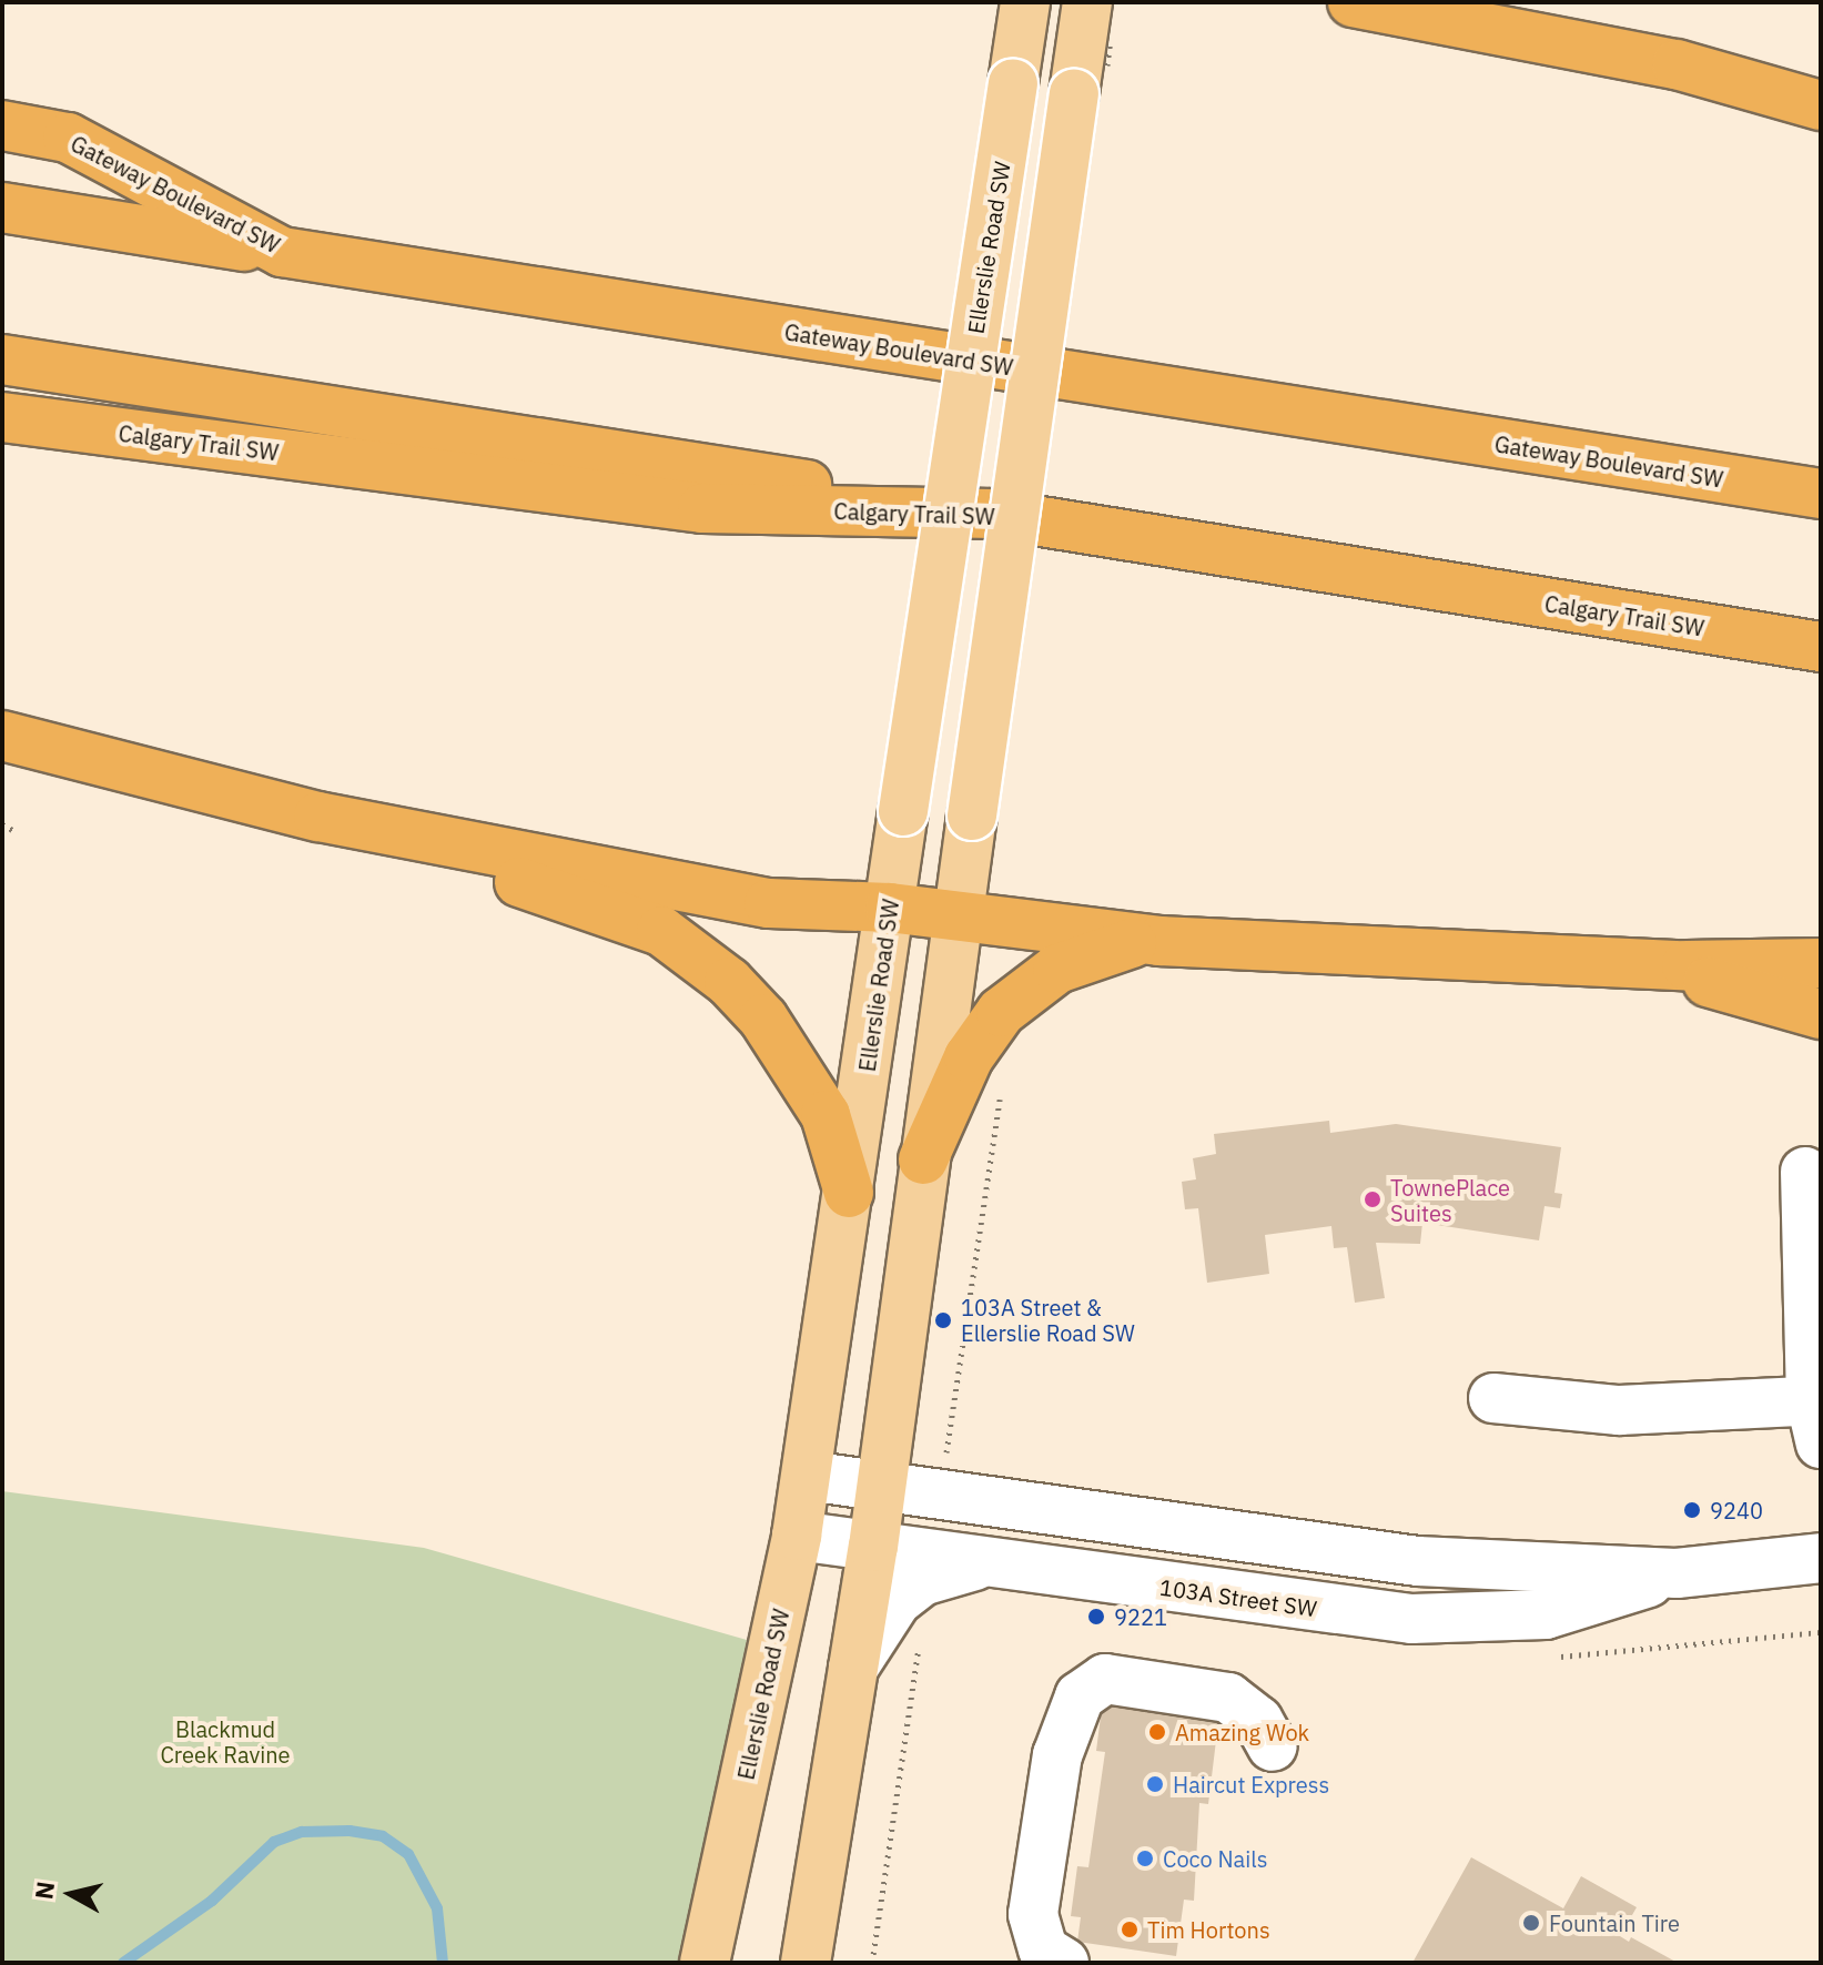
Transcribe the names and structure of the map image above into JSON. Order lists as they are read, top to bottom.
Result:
{
  "streets": {
    "highway": ["Gateway Boulevard SW", "Calgary Trail SW"],
    "main road": ["Ellerslie Road SW"],
    "street": ["103A Street SW"]
  },
  "crossings": [
    ["Ellerslie Road SW", "103A Street SW"]
  ],
  "parks": ["Blackmud Creek Ravine"],
  "places": [
    "TownePlace Suites",
    "103A Street & Ellerslie Road SW",
    "9240",
    "9221",
    "Amazing Wok",
    "Haircut Express",
    "Coco Nails",
    "Fountain Tire",
    "Tim Hortons"
  ],
  "north": "left"
}
